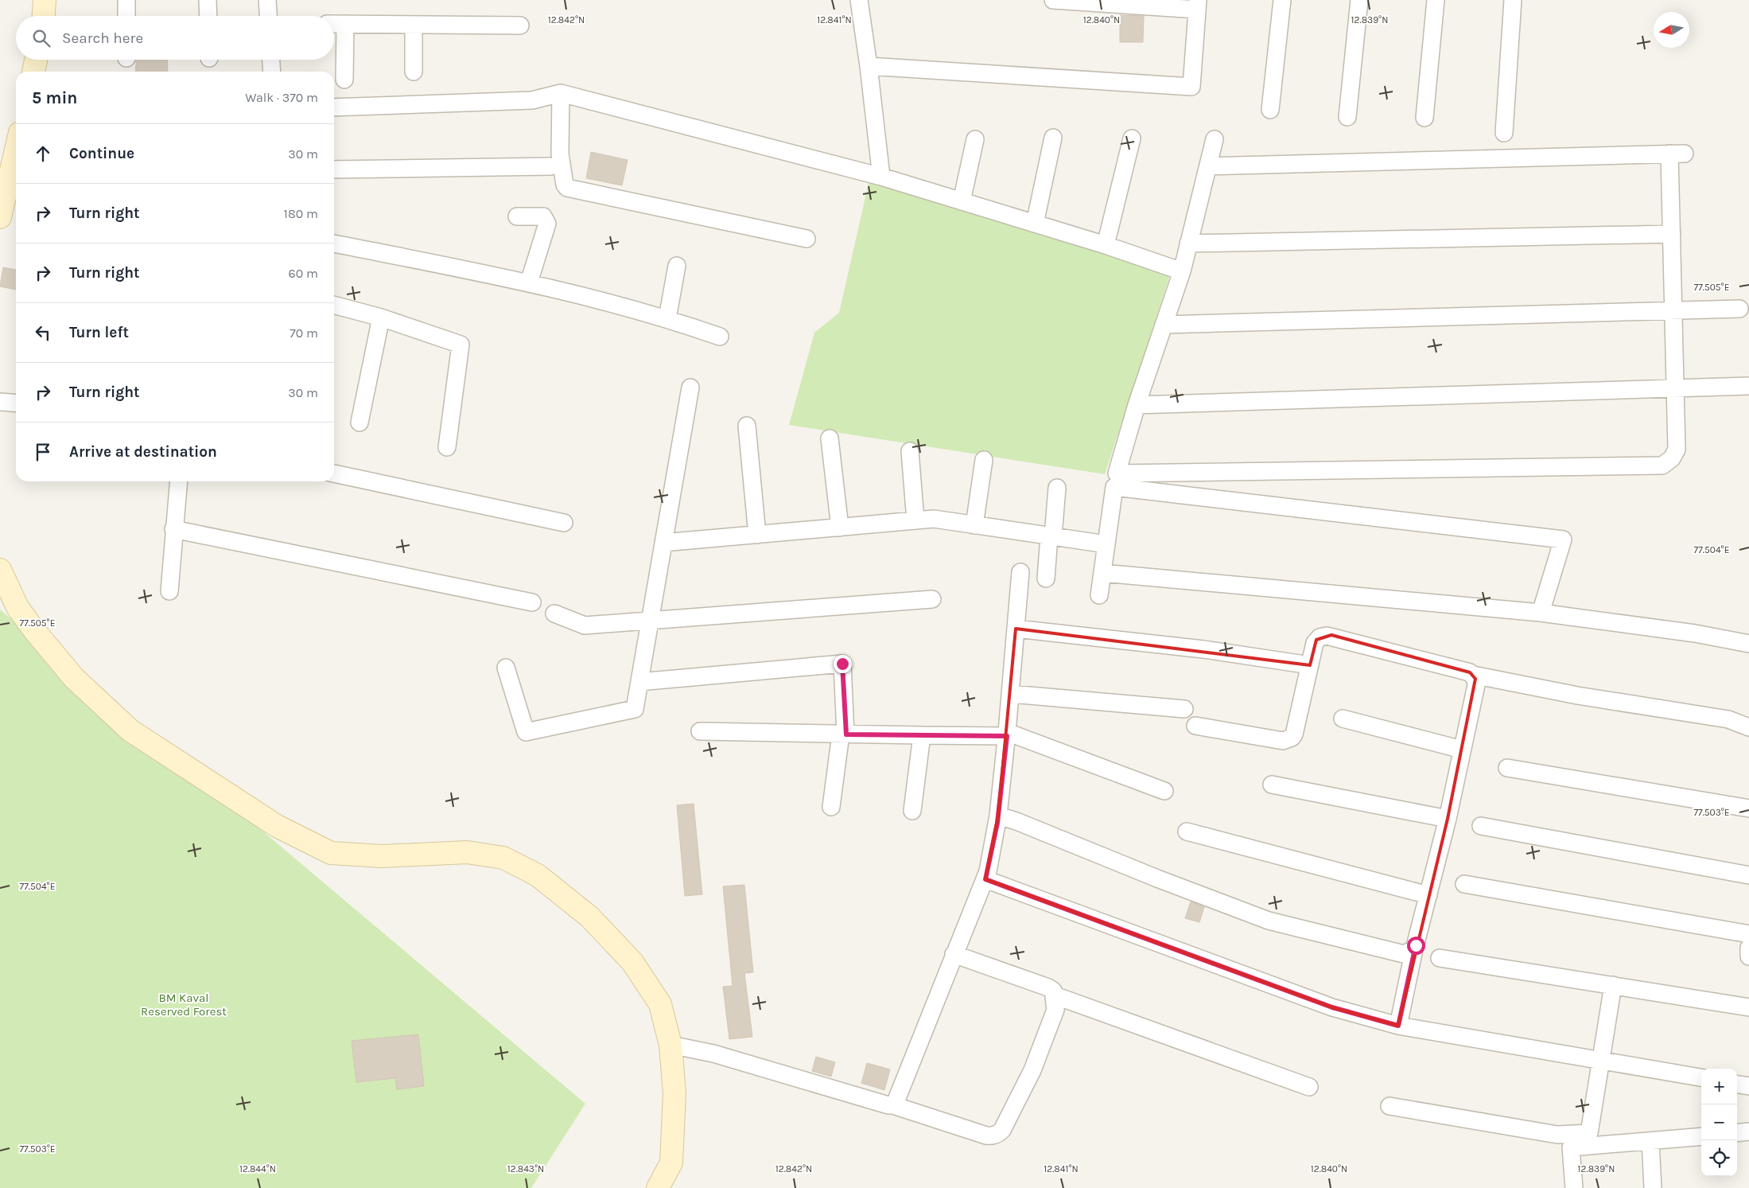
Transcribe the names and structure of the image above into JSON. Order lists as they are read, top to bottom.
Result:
{
  "parks": ["BM Kaval Reserved Forest"],
  "north": "left",
  "page": {
    "search": "Search here",
    "heading": ["5 min", "Walk · 370 m"],
    "list": [
      ["Continue", "30 m"],
      ["Turn right", "180 m"],
      ["Turn right", "60 m"],
      ["Turn left", "70 m"],
      ["Turn right", "30 m"],
      "Arrive at destination"
    ],
    "map_buttons": ["+", "−"]
  },
  "coordinates": [
    "12.842°N",
    "12.841°N",
    "12.840°N",
    "12.839°N",
    "77.505°E",
    "77.504°E",
    "77.503°E",
    "12.844°N",
    "12.843°N"
  ]
}
